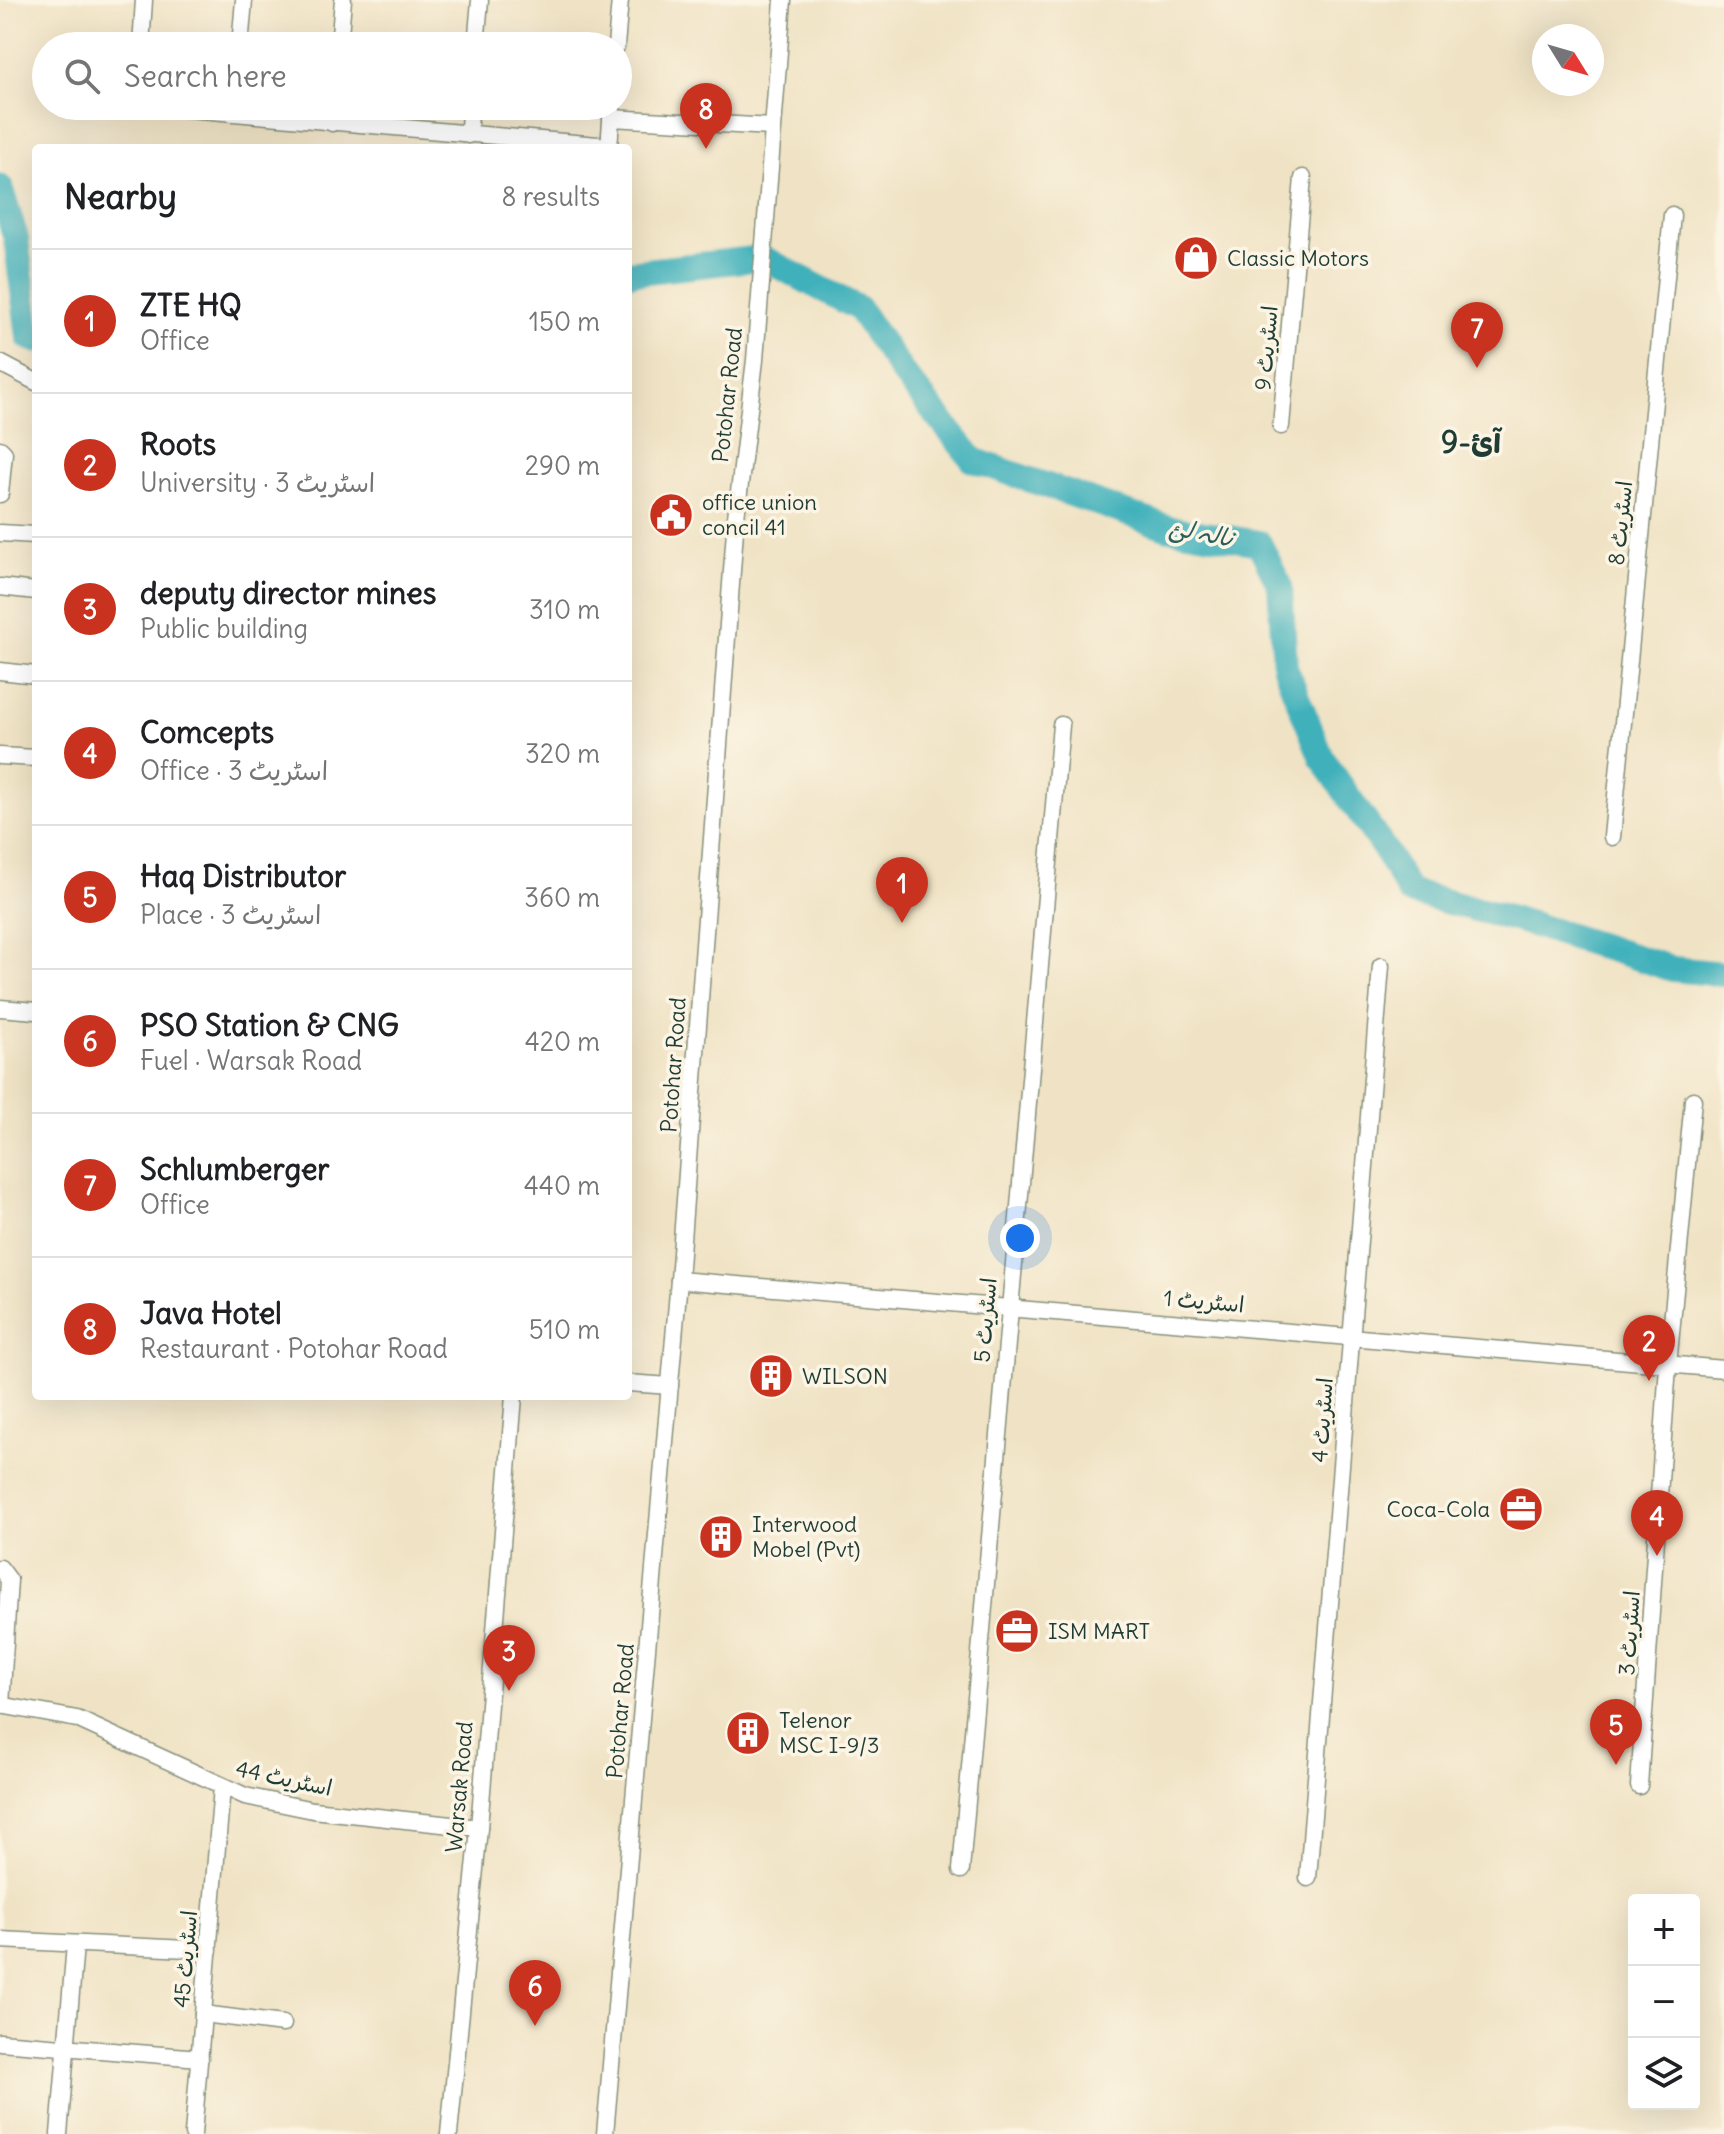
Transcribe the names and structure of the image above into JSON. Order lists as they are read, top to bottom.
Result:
{
  "streets": {
    "street": [
      "اسٹریٹ 9",
      "Potohar Road",
      "اسٹریٹ 8",
      "اسٹریٹ 1",
      "اسٹریٹ 5",
      "اسٹریٹ 4",
      "اسٹریٹ 3",
      "اسٹریٹ 44",
      "Warsak Road",
      "اسٹریٹ 45"
    ]
  },
  "crossings": [
    ["Potohar Road", "اسٹریٹ 1"],
    ["اسٹریٹ 1", "اسٹریٹ 5"],
    ["اسٹریٹ 1", "اسٹریٹ 4"],
    ["اسٹریٹ 1", "اسٹریٹ 3"],
    ["اسٹریٹ 44", "Warsak Road"],
    ["اسٹریٹ 44", "اسٹریٹ 45"]
  ],
  "districts": ["آئ-9"],
  "water": ["نالہ لئ"],
  "places": {
    "shop": ["Classic Motors"],
    "public building": ["office union concil 41"],
    "building": ["WILSON", "Interwood Mobel (Pvt)", "Telenor MSC I-9/3"],
    "office": ["Coca-Cola", "ISM MART"]
  },
  "north": "bottom right",
  "page": {
    "search": "Search here",
    "pins": [
      "8",
      "7",
      "1",
      "2",
      "4",
      "3",
      "5",
      "6"
    ],
    "heading": ["Nearby", "8 results"],
    "list": [
      {
        "mark": "1",
        "name": "ZTE HQ",
        "note": "Office",
        "value": "150 m"
      },
      {
        "mark": "2",
        "name": "Roots",
        "note": "University · اسٹریٹ 3",
        "value": "290 m"
      },
      {
        "mark": "3",
        "name": "deputy director mines",
        "note": "Public building",
        "value": "310 m"
      },
      {
        "mark": "4",
        "name": "Comcepts",
        "note": "Office · اسٹریٹ 3",
        "value": "320 m"
      },
      {
        "mark": "5",
        "name": "Haq Distributor",
        "note": "Place · اسٹریٹ 3",
        "value": "360 m"
      },
      {
        "mark": "6",
        "name": "PSO Station & CNG",
        "note": "Fuel · Warsak Road",
        "value": "420 m"
      },
      {
        "mark": "7",
        "name": "Schlumberger",
        "note": "Office",
        "value": "440 m"
      },
      {
        "mark": "8",
        "name": "Java Hotel",
        "note": "Restaurant · Potohar Road",
        "value": "510 m"
      }
    ],
    "map_buttons": ["+", "−"]
  }
}
